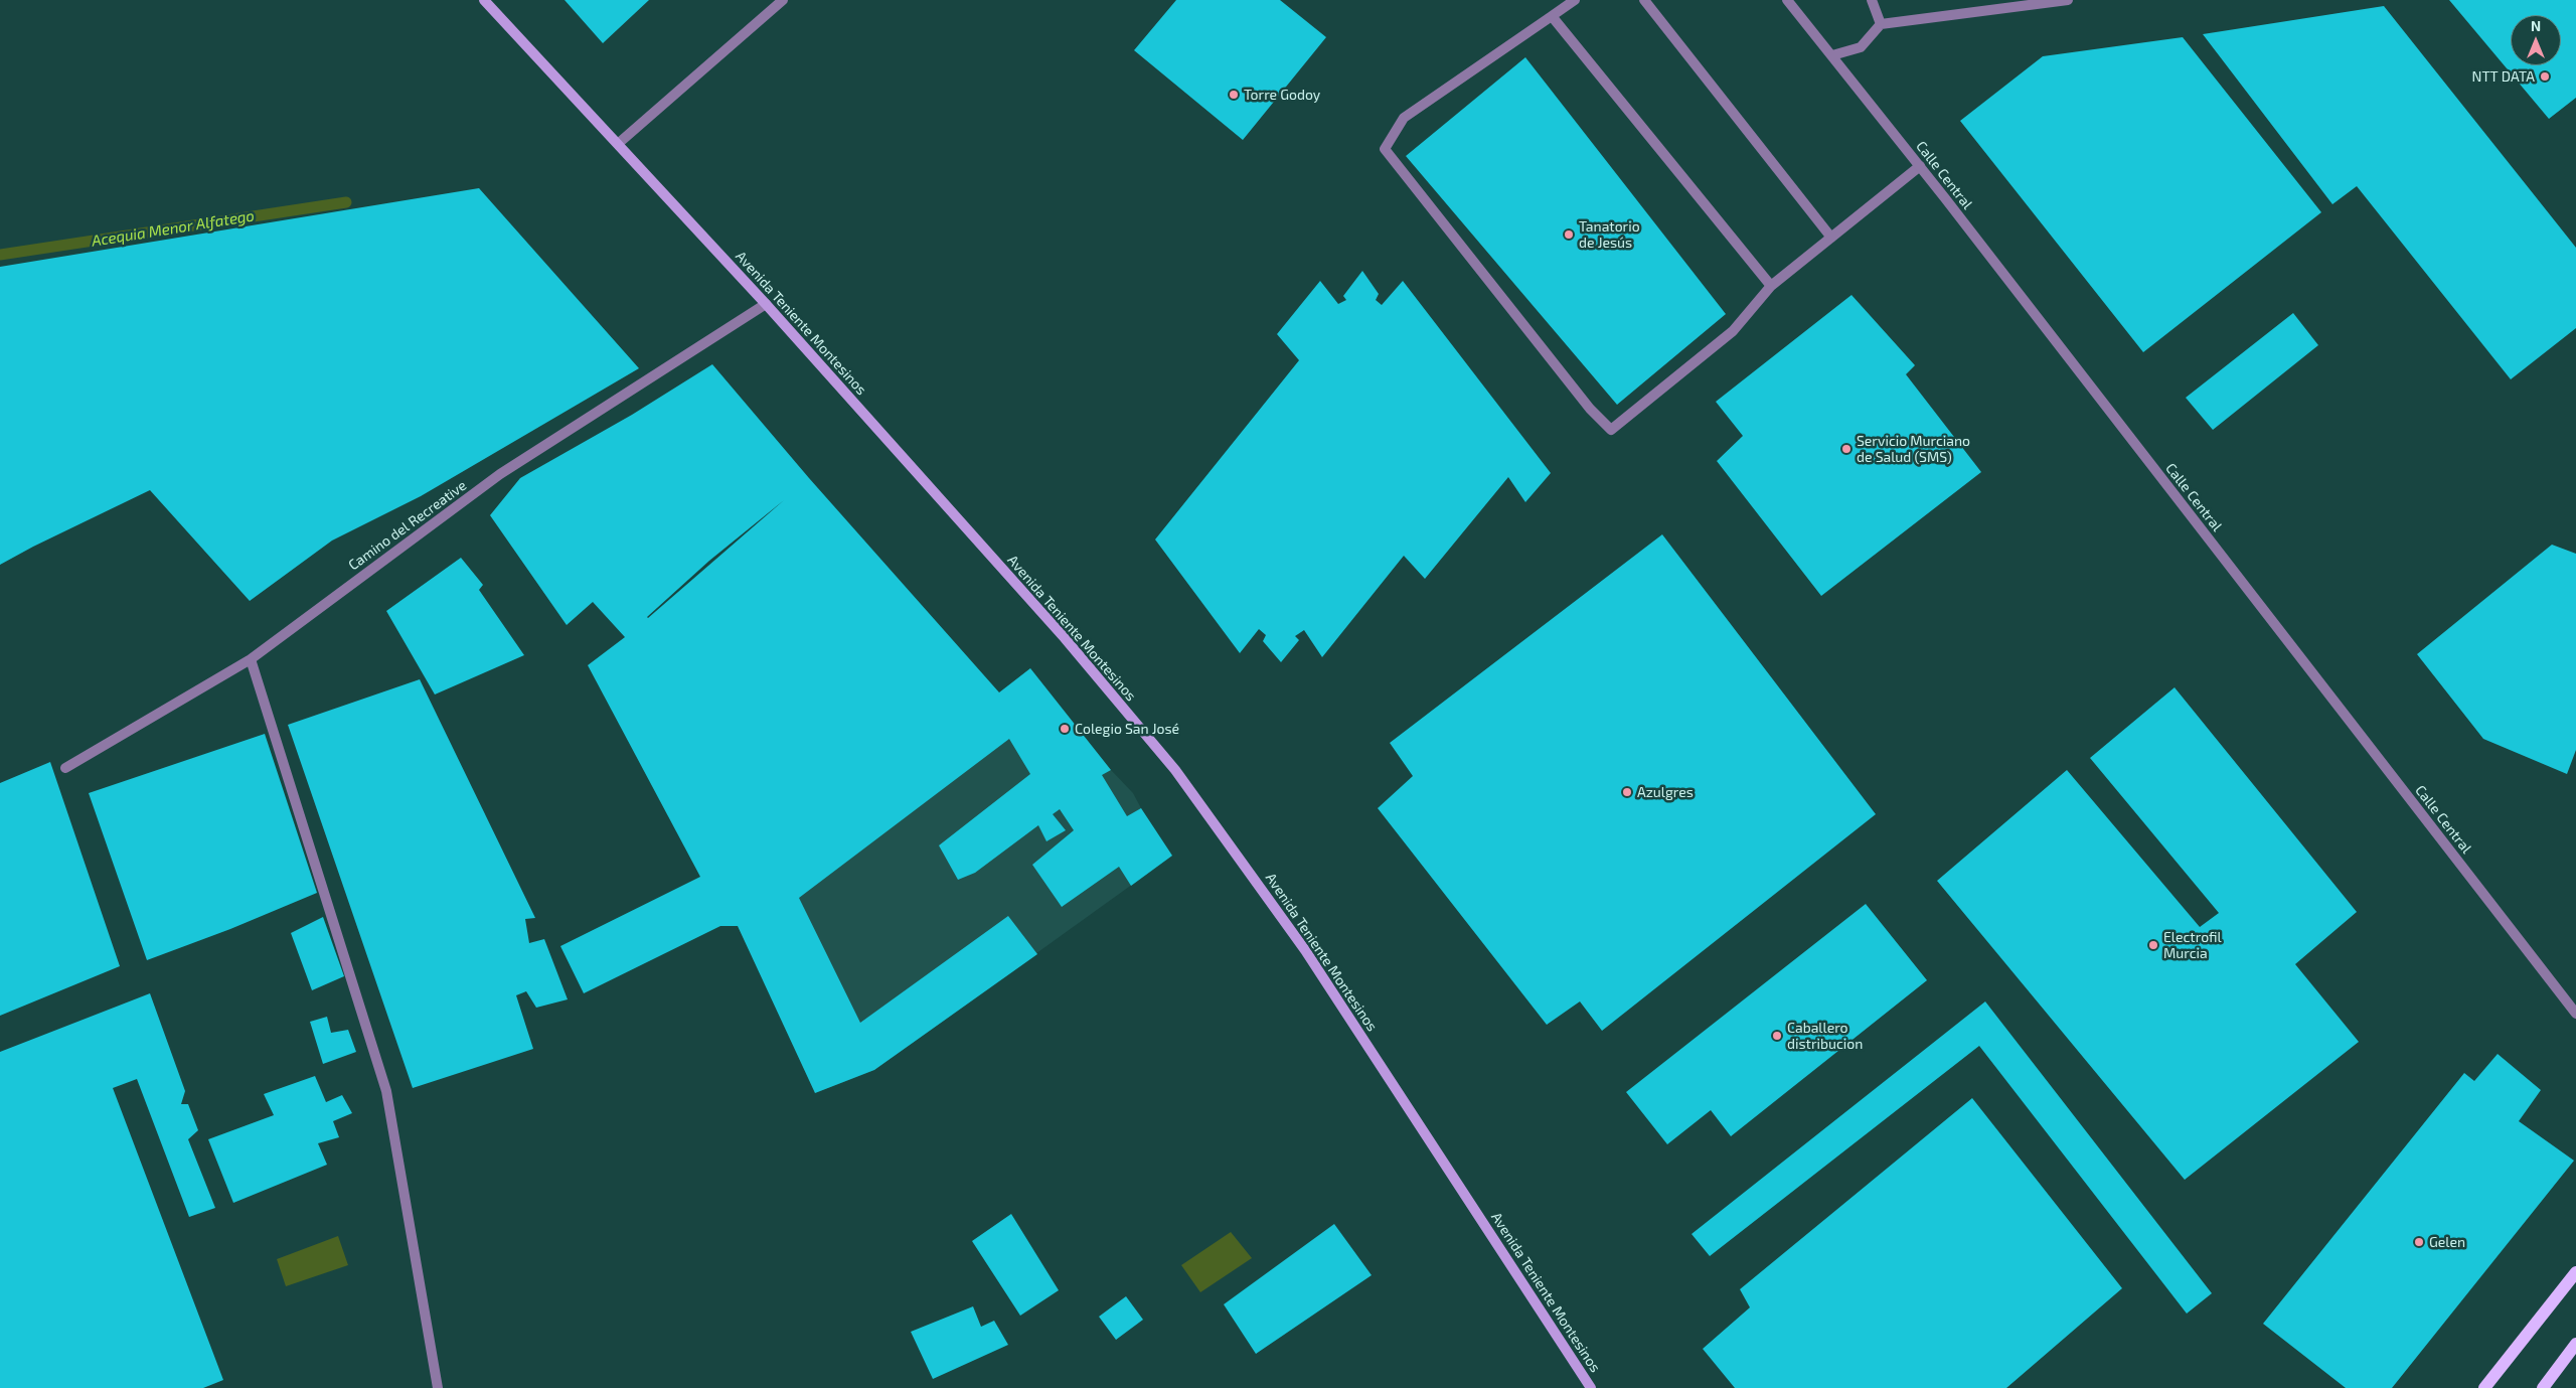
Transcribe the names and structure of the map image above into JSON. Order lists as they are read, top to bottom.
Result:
{
  "streets": {
    "main road": ["Avenida Teniente Montesinos"],
    "street": ["Calle Central", "Camino del Recreative"]
  },
  "crossings": [
    ["Avenida Teniente Montesinos", "Camino del Recreative"]
  ],
  "water": ["Acequia Menor Alfatego"],
  "places": [
    "NTT DATA",
    "Torre Godoy",
    "Tanatorio de Jesús",
    "Servicio Murciano de Salud (SMS)",
    "Colegio San José",
    "Azulgres",
    "Electrofil Murcia",
    "Caballero distribucion",
    "Gelen"
  ],
  "north": "top"
}
